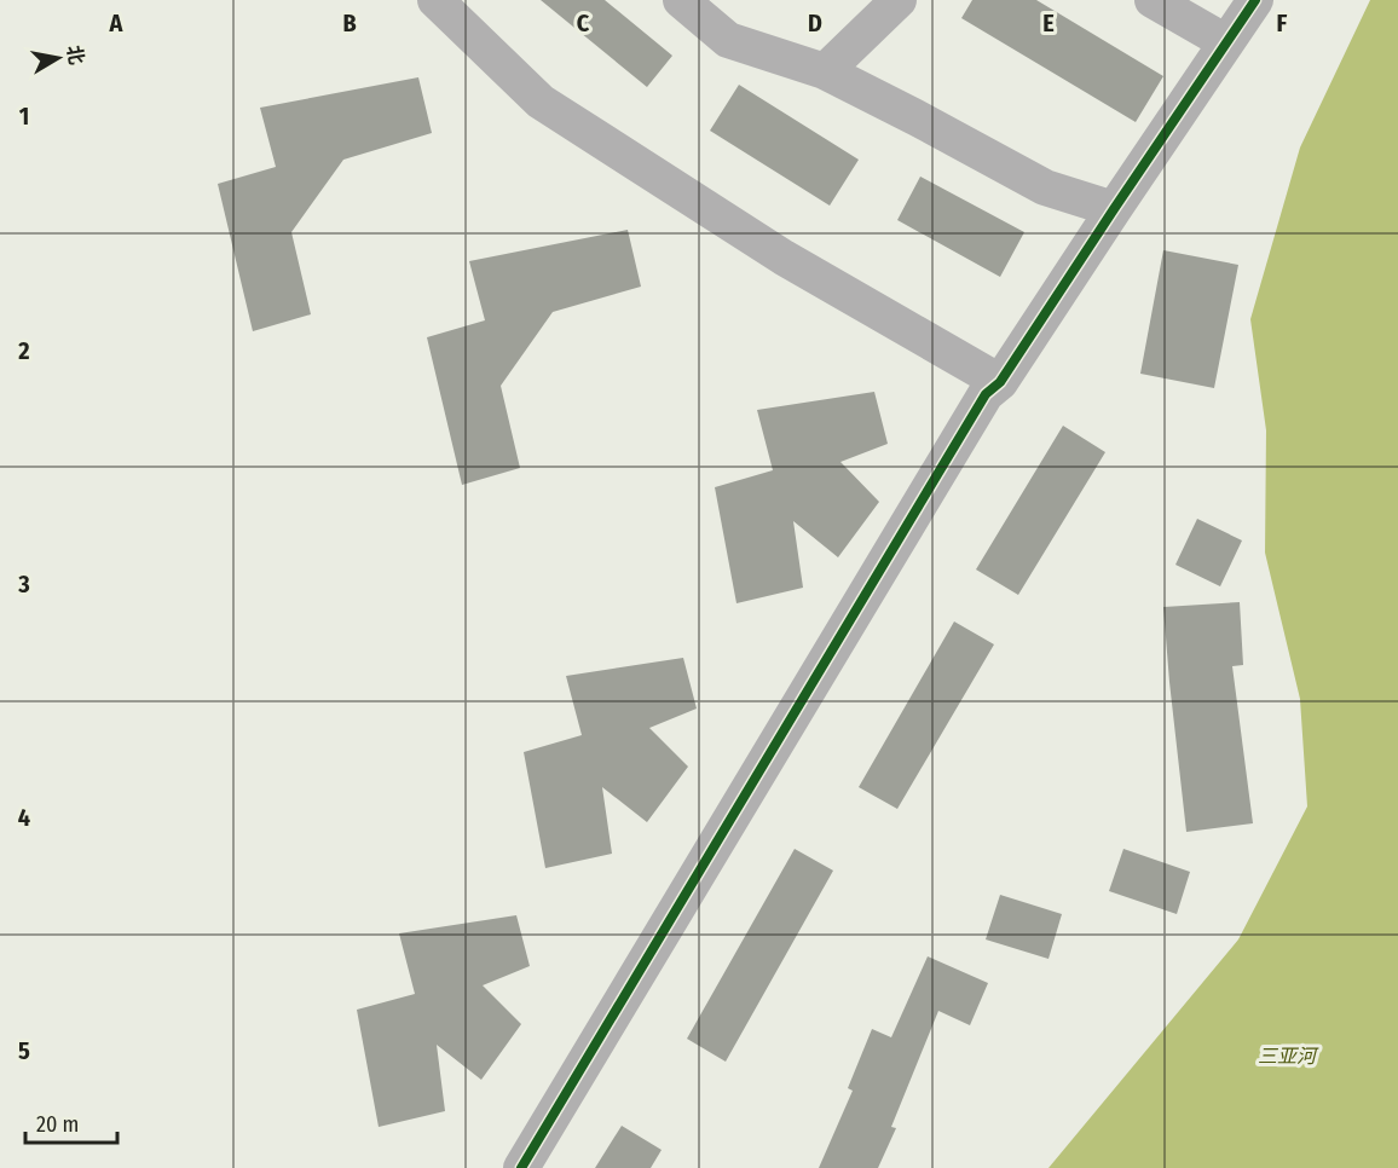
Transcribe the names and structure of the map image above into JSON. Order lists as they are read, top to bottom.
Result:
{
  "water": ["三亚河"],
  "scale_bar": "20 m",
  "north": "right",
  "grid": {
    "columns": [
      "A",
      "B",
      "C",
      "D",
      "E",
      "F"
    ],
    "rows": [
      "1",
      "2",
      "3",
      "4",
      "5"
    ]
  }
}
